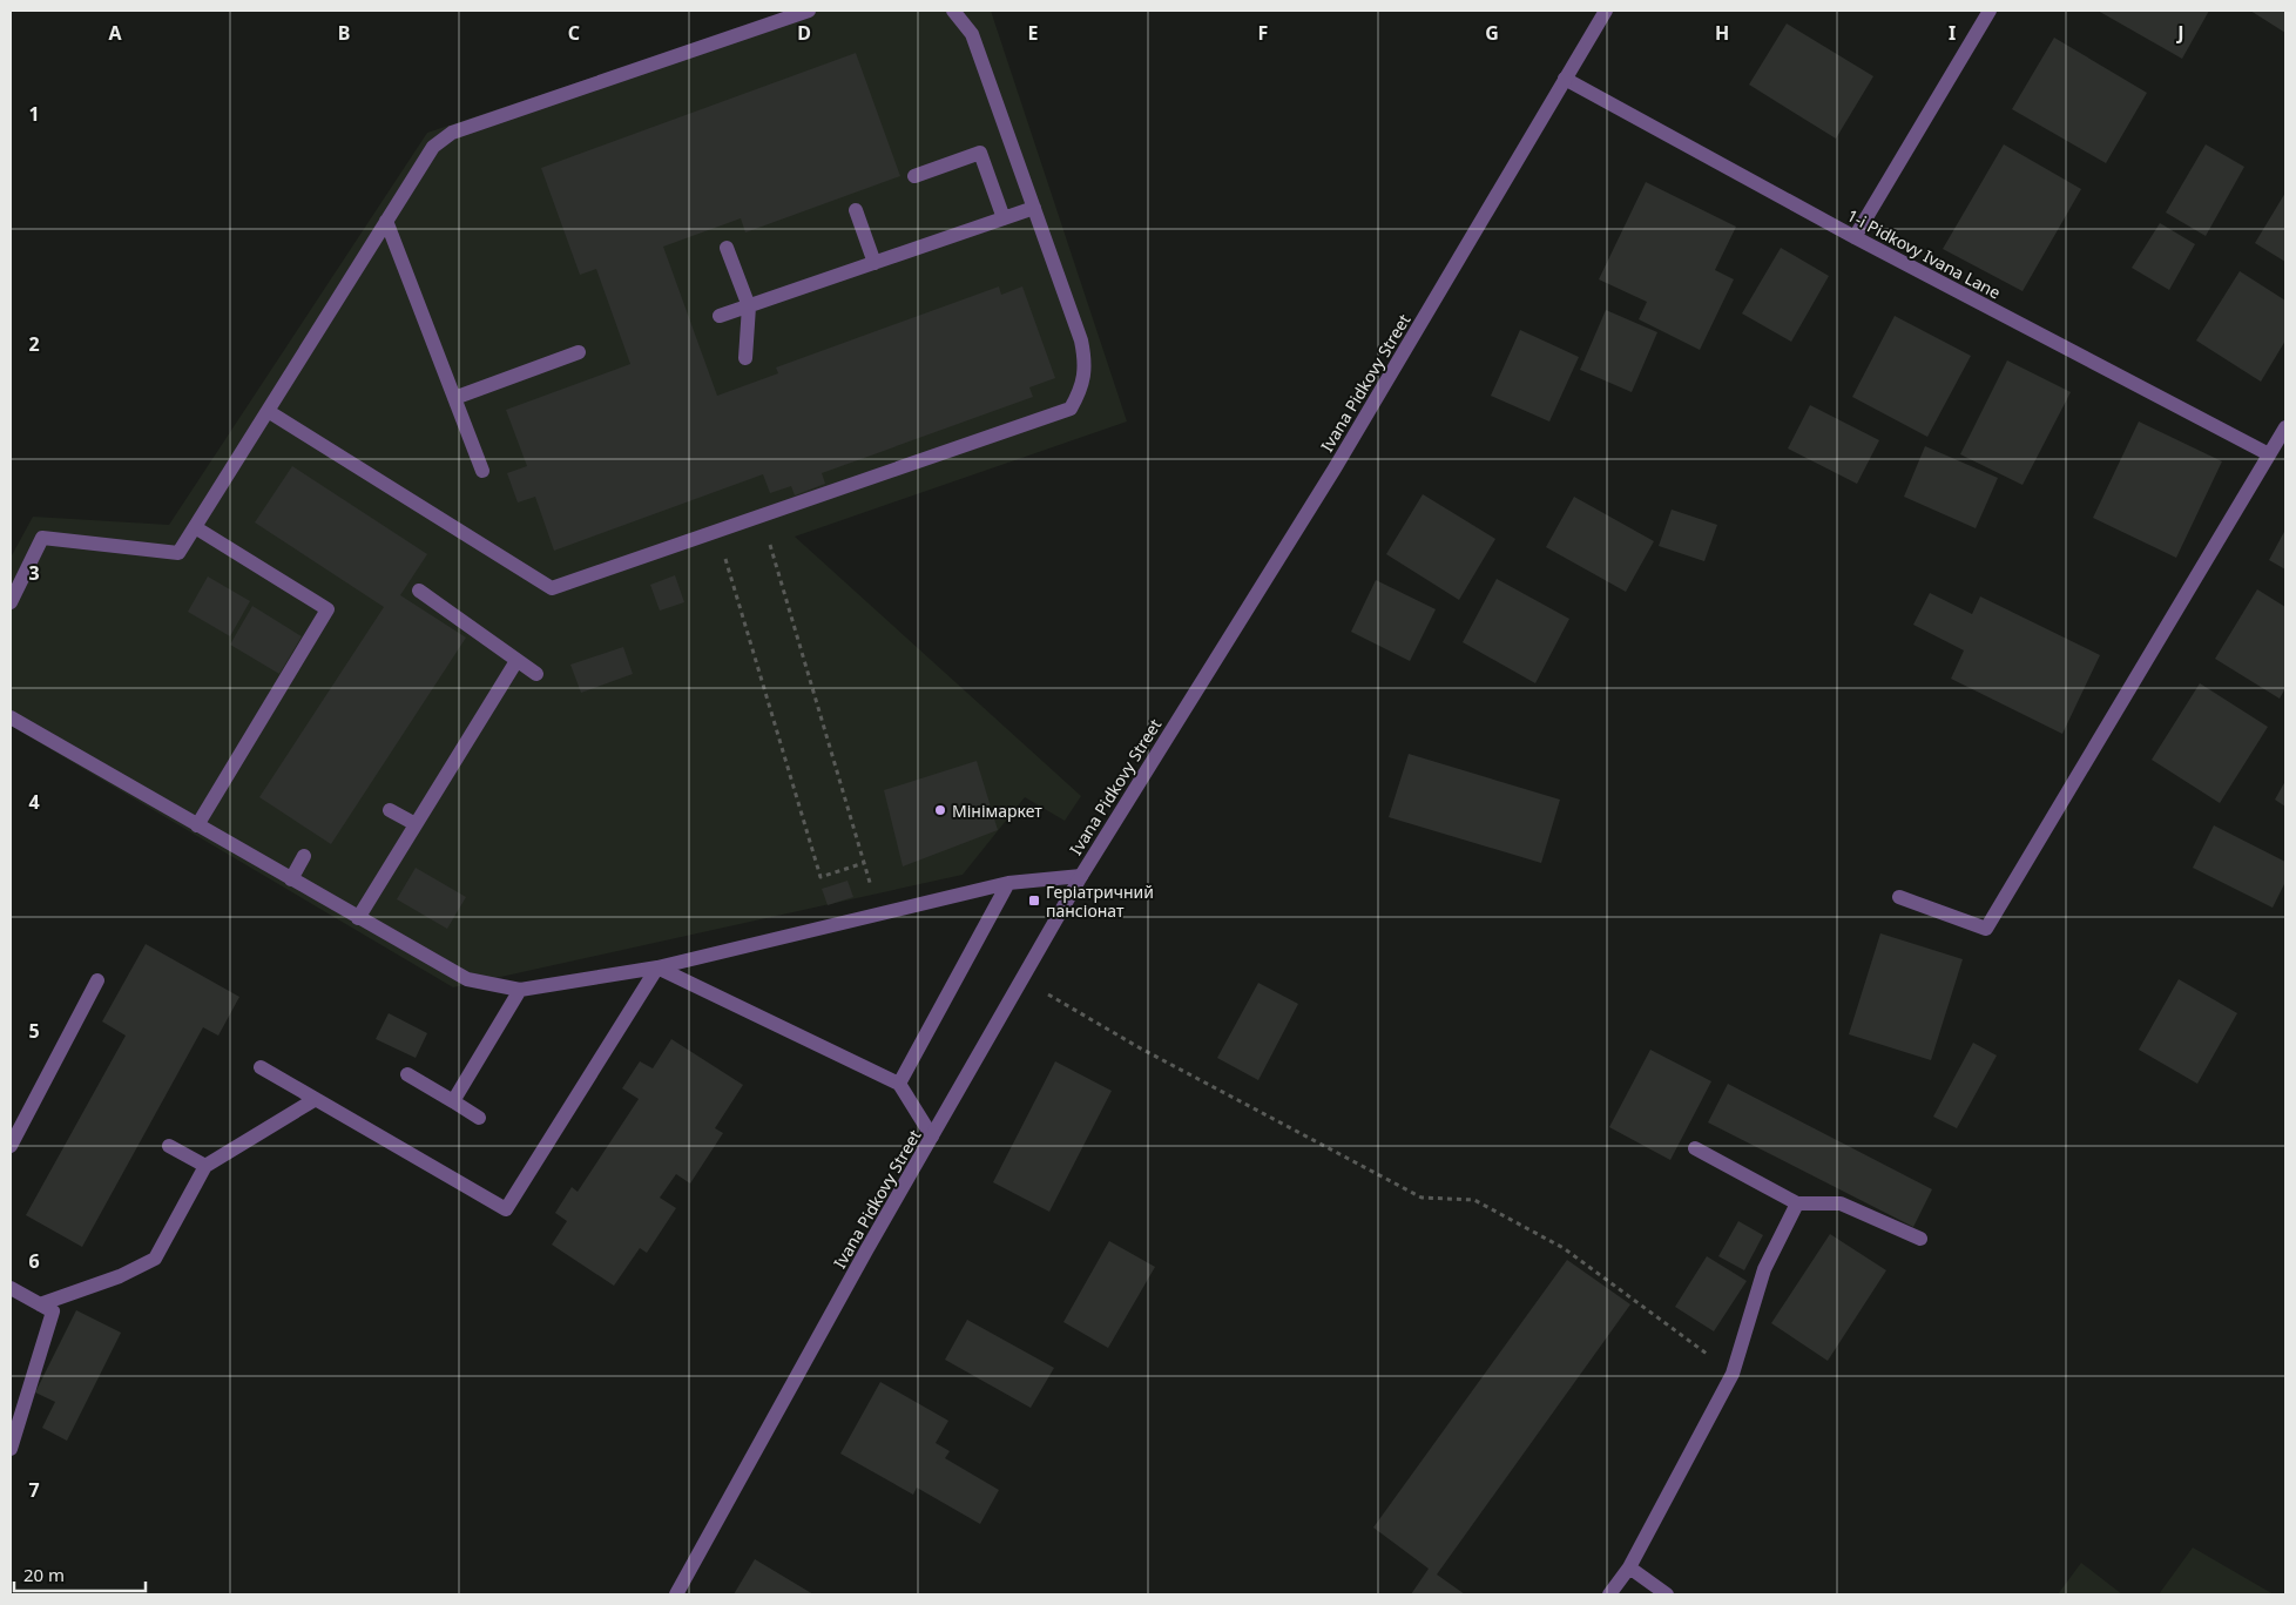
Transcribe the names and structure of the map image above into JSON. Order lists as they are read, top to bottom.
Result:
{
  "streets": {
    "street": ["1-i Pidkovy Ivana Lane", "Ivana Pidkovy Street"]
  },
  "crossings": [
    ["1-i Pidkovy Ivana Lane", "Ivana Pidkovy Street"]
  ],
  "places": {
    "other": ["Мінімаркет"],
    "transit": ["Геріатричний пансіонат"]
  },
  "scale_bar": "20 m",
  "grid": {
    "columns": [
      "A",
      "B",
      "C",
      "D",
      "E",
      "F",
      "G",
      "H",
      "I",
      "J"
    ],
    "rows": [
      "1",
      "2",
      "3",
      "4",
      "5",
      "6",
      "7"
    ]
  }
}
